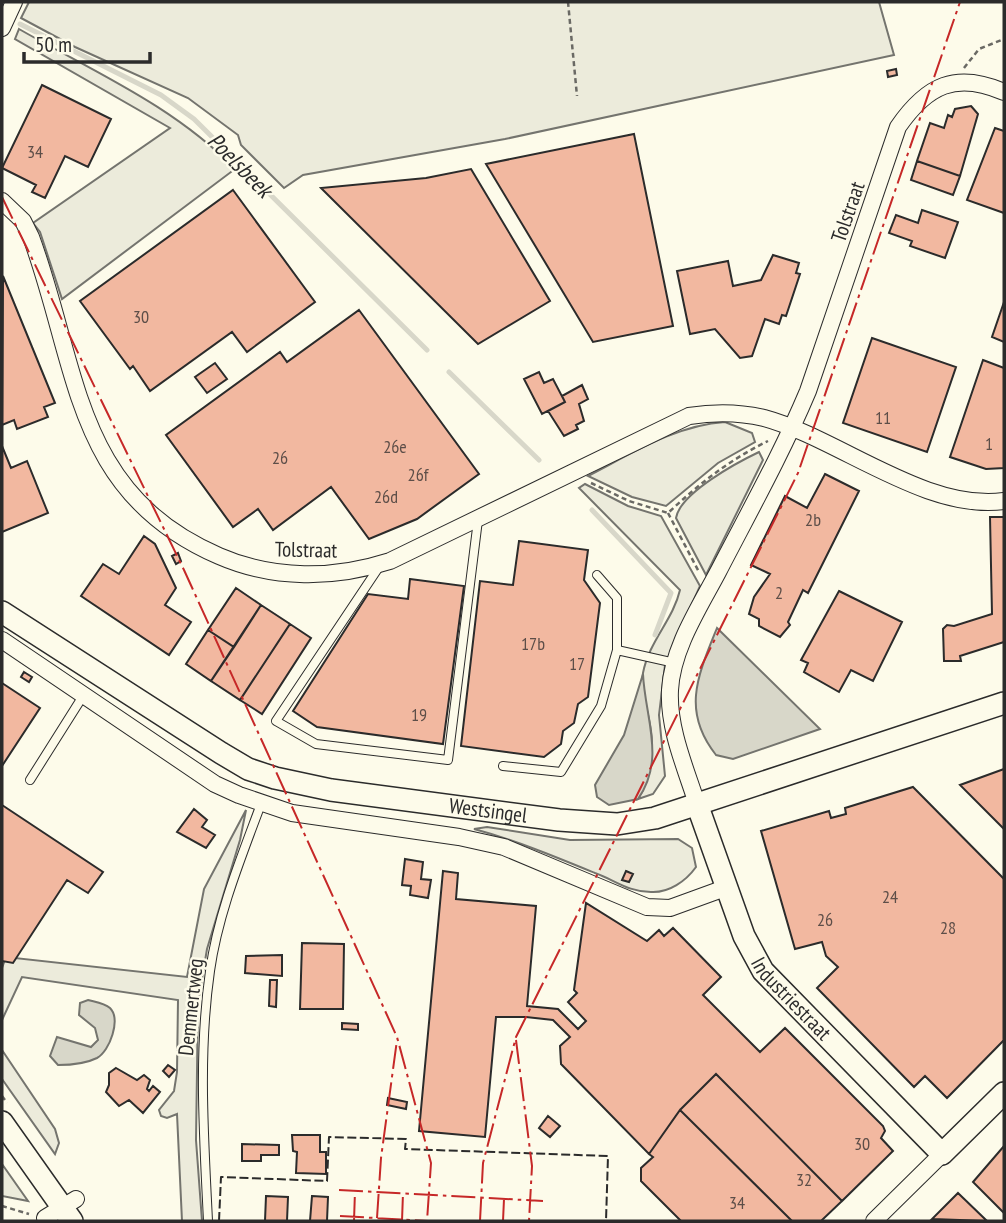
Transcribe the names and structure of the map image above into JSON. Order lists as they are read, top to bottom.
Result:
{
  "streets": {
    "main road": ["Westsingel", "Industriestraat"],
    "street": ["Tolstraat"],
    "lane": ["Demmertweg"]
  },
  "crossings": [
    ["Tolstraat", "Westsingel"],
    ["Tolstraat", "Industriestraat"],
    ["Westsingel", "Industriestraat"],
    ["Westsingel", "Demmertweg"]
  ],
  "water": ["Poelsbeek"],
  "house_numbers": [
    "34",
    "30",
    "11",
    "1",
    "26e",
    "26",
    "26f",
    "26d",
    "2b",
    "2",
    "17b",
    "17",
    "19",
    "24",
    "26",
    "28",
    "30",
    "32",
    "34"
  ],
  "scale_bar": "50 m"
}
